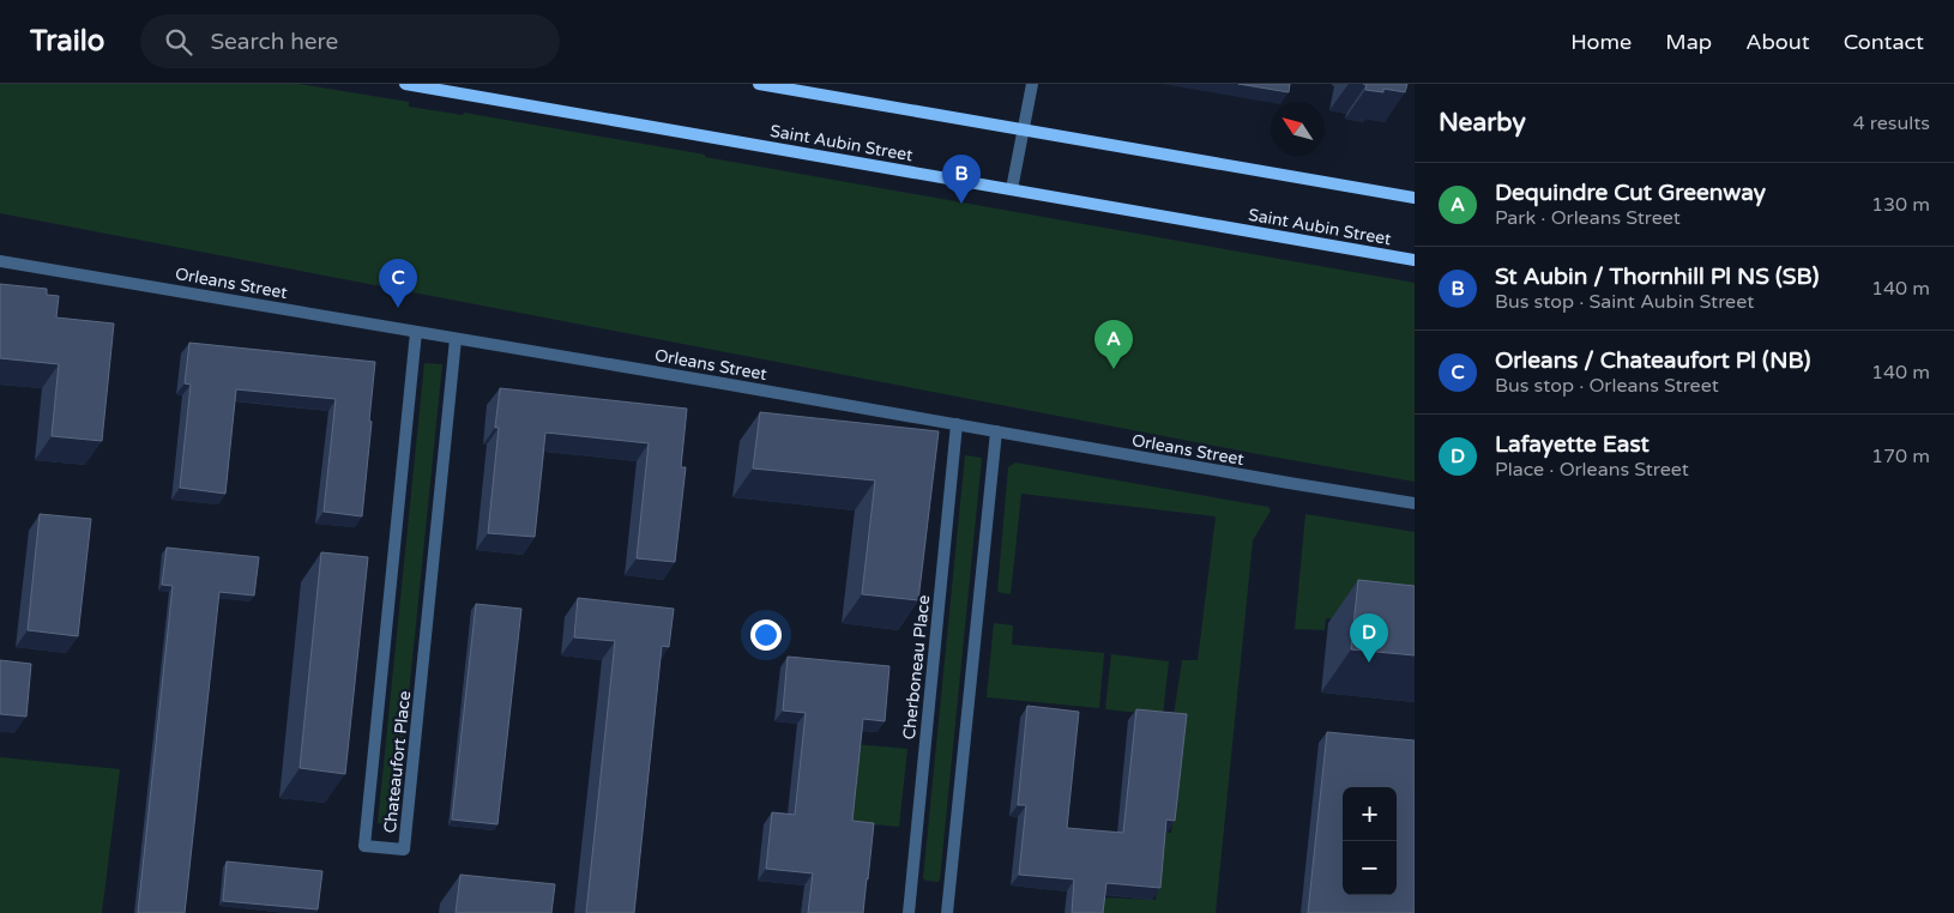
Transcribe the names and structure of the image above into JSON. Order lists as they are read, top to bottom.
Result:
{
  "streets": {
    "main road": ["Saint Aubin Street"],
    "street": ["Orleans Street", "Cherboneau Place", "Chateaufort Place"]
  },
  "crossings": [
    ["Orleans Street", "Cherboneau Place"],
    ["Orleans Street", "Chateaufort Place"]
  ],
  "north": "top left",
  "page": {
    "header": "Trailo",
    "search": "Search here",
    "nav": [
      "Home",
      "Map",
      "About",
      "Contact"
    ],
    "heading": ["Nearby", "4 results"],
    "pins": [
      "B",
      "C",
      "A",
      "D"
    ],
    "list": [
      {
        "mark": "A",
        "name": "Dequindre Cut Greenway",
        "note": "Park · Orleans Street",
        "value": "130 m"
      },
      {
        "mark": "B",
        "name": "St Aubin / Thornhill Pl NS (SB)",
        "note": "Bus stop · Saint Aubin Street",
        "value": "140 m"
      },
      {
        "mark": "C",
        "name": "Orleans / Chateaufort Pl (NB)",
        "note": "Bus stop · Orleans Street",
        "value": "140 m"
      },
      {
        "mark": "D",
        "name": "Lafayette East",
        "note": "Place · Orleans Street",
        "value": "170 m"
      }
    ],
    "map_buttons": ["+", "−"]
  }
}
